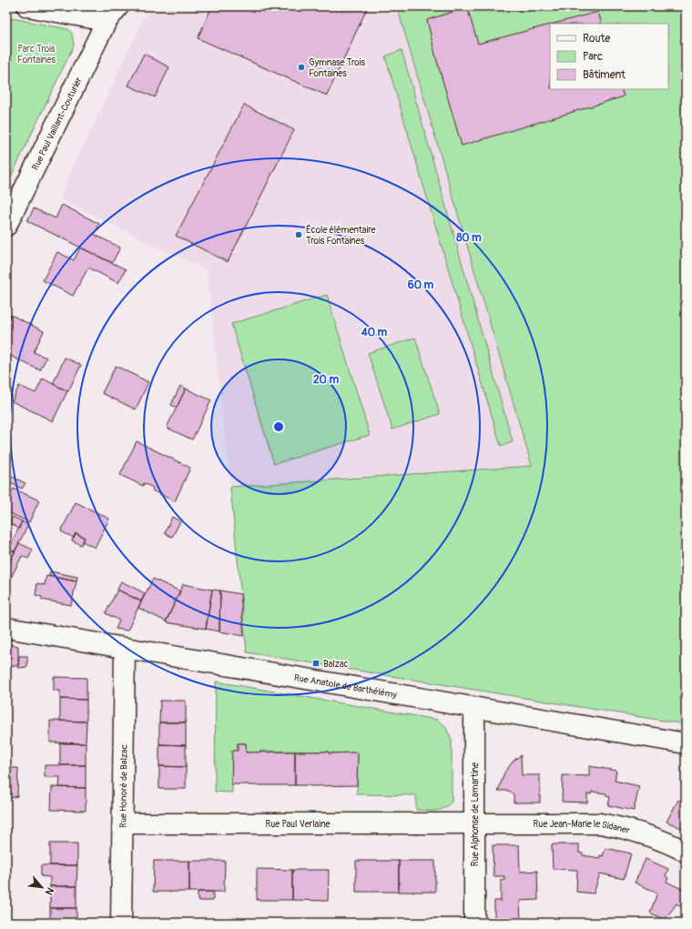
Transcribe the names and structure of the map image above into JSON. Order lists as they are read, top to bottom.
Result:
{
  "streets": {
    "street": [
      "Rue Paul Vaillant-Couturier",
      "Rue Anatole de Barthélémy",
      "Rue Honoré de Balzac",
      "Rue Alphonse de Lamartine",
      "Rue Paul Verlaine",
      "Rue Jean-Marie le Sidaner"
    ]
  },
  "crossings": [
    ["Rue Anatole de Barthélémy", "Rue Honoré de Balzac"],
    ["Rue Anatole de Barthélémy", "Rue Alphonse de Lamartine"],
    ["Rue Honoré de Balzac", "Rue Paul Verlaine"],
    ["Rue Alphonse de Lamartine", "Rue Paul Verlaine"],
    ["Rue Alphonse de Lamartine", "Rue Jean-Marie le Sidaner"],
    ["Rue Paul Verlaine", "Rue Jean-Marie le Sidaner"]
  ],
  "parks": ["Parc Trois Fontaines"],
  "places": {
    "other": ["Gymnase Trois Fontaines", "École élémentaire Trois Fontaines"],
    "transit": ["Balzac"]
  },
  "legend": ["Route", "Parc", "Bâtiment"],
  "north": "bottom right",
  "rings": [
    "80 m",
    "60 m",
    "40 m",
    "20 m"
  ]
}
